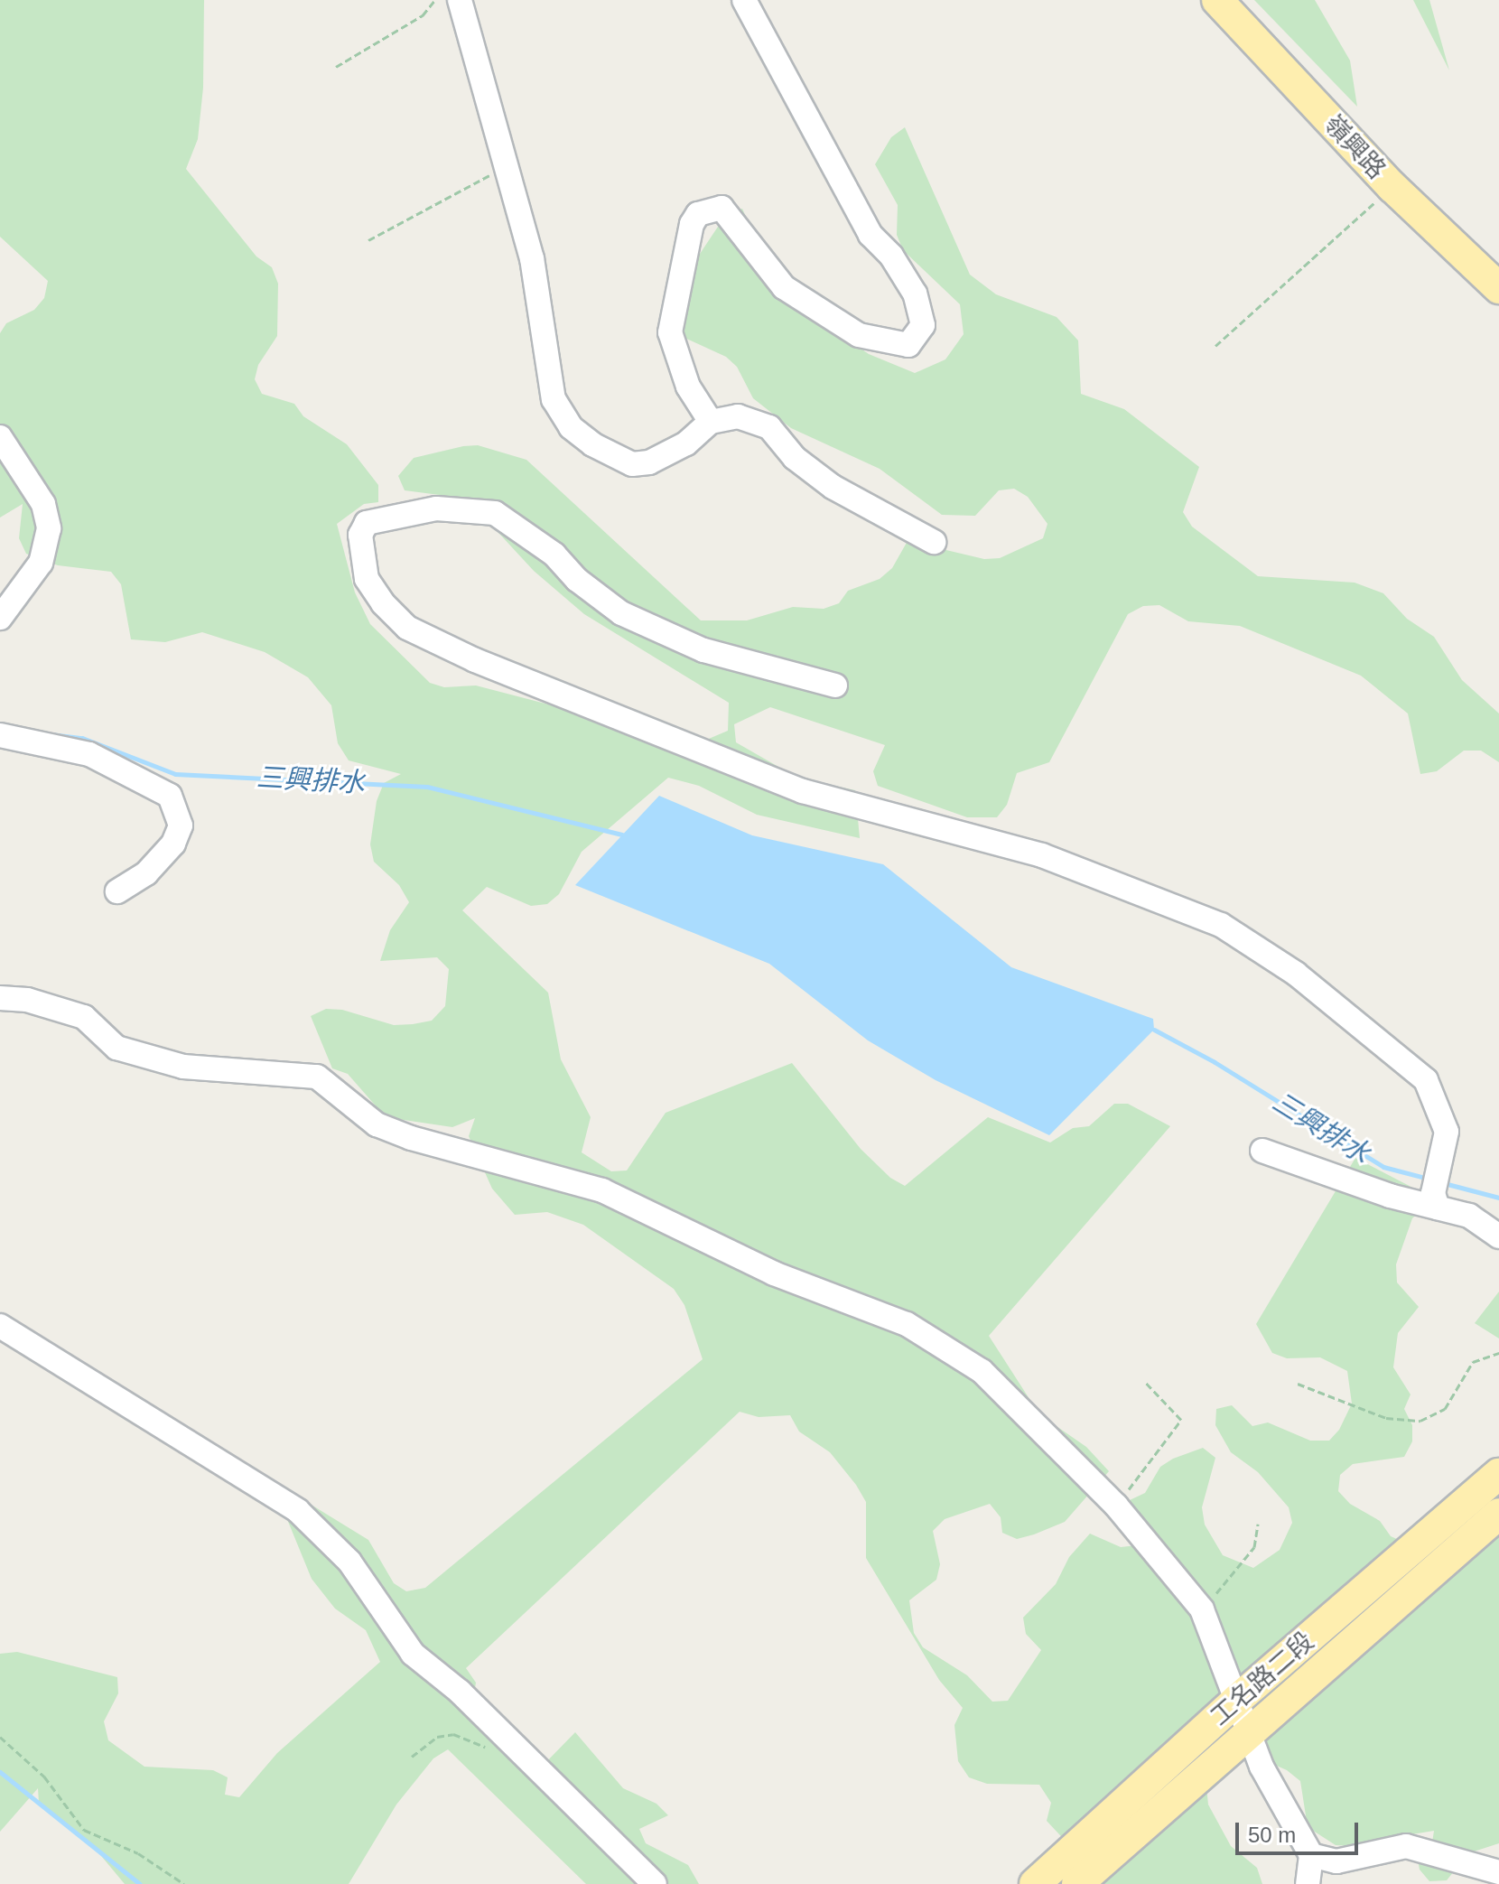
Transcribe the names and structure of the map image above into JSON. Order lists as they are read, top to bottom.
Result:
{
  "streets": {
    "main road": ["嶺興路", "工名路二段"]
  },
  "water": ["三興排水"],
  "scale_bar": "50 m"
}
